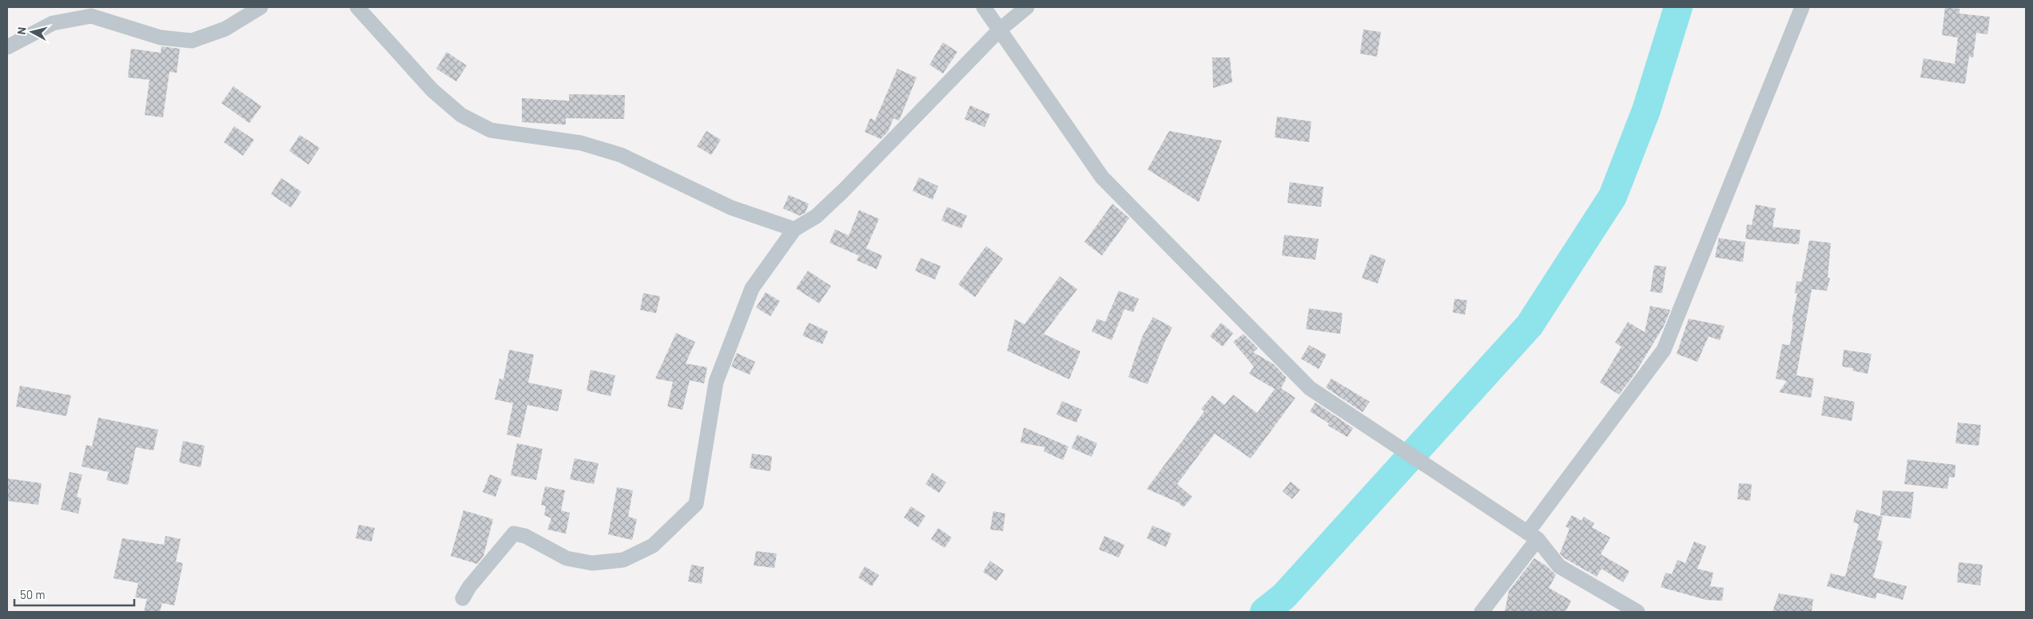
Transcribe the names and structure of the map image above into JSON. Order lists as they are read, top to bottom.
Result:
{
  "scale_bar": "50 m",
  "north": "left"
}
